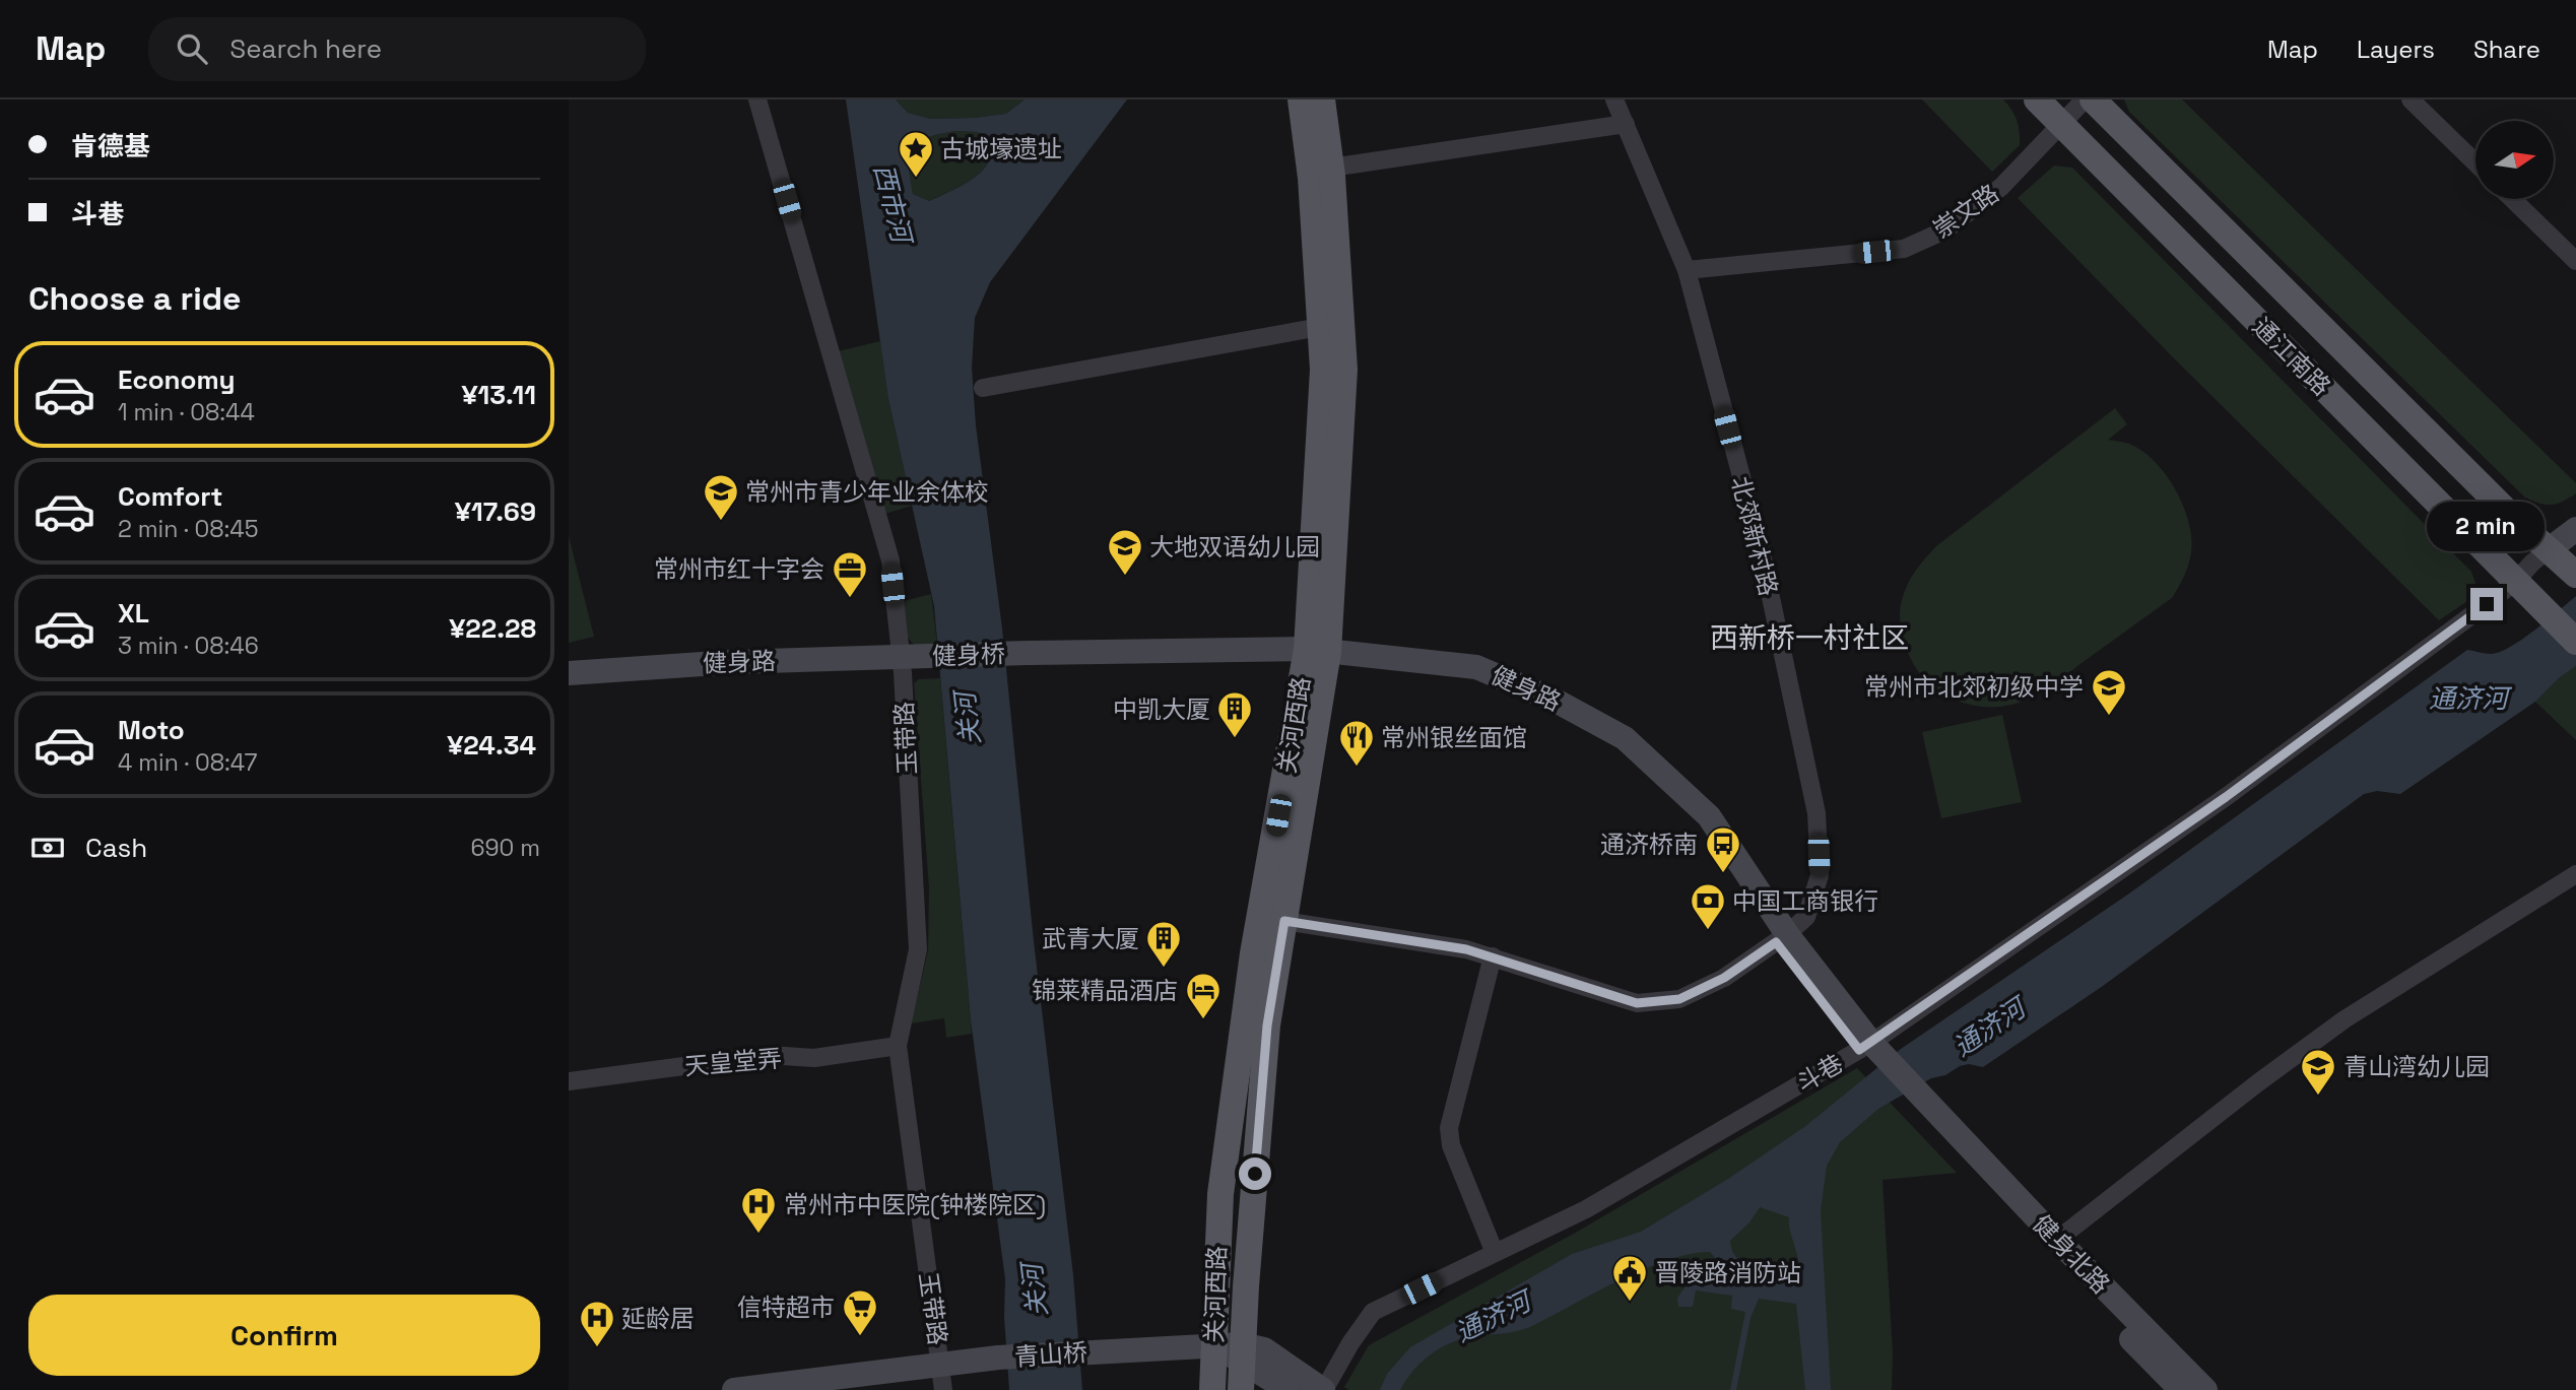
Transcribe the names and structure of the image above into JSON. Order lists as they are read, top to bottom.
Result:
{
  "streets": {
    "main road": [
      "通江南路",
      "健身桥",
      "健身路",
      "关河西路",
      "健身北路",
      "青山桥"
    ],
    "street": [
      "崇文路",
      "北郊新村路",
      "玉带路",
      "天皇堂弄",
      "斗巷"
    ]
  },
  "crossings": [
    ["崇文路", "通江南路"],
    ["崇文路", "北郊新村路"],
    ["通江南路", "斗巷"],
    ["北郊新村路", "健身路"],
    ["北郊新村路", "关河西路"],
    ["健身桥", "健身路"],
    ["健身桥", "玉带路"],
    ["健身路", "关河西路"],
    ["健身路", "玉带路"],
    ["健身路", "斗巷"],
    ["健身路", "健身北路"],
    ["关河西路", "青山桥"],
    ["玉带路", "天皇堂弄"],
    ["玉带路", "青山桥"]
  ],
  "districts": ["西新桥一村社区"],
  "water": ["西市河", "通济河", "关河"],
  "places": {
    "place": ["古城壕遗址"],
    "school or university": [
      "常州市青少年业余体校",
      "大地双语幼儿园",
      "常州市北郊初级中学",
      "青山湾幼儿园"
    ],
    "office": ["常州市红十字会"],
    "building": ["中凯大厦", "武青大厦"],
    "restaurant": ["常州银丝面馆"],
    "bus stop": ["通济桥南"],
    "bank": ["中国工商银行"],
    "hotel": ["锦莱精品酒店"],
    "hospital": ["常州市中医院(钟楼院区)", "延龄居"],
    "public building": ["晋陵路消防站"],
    "supermarket": ["信特超市"]
  },
  "north": "right",
  "page": {
    "header": "Map",
    "search": "Search here",
    "nav": ["Map", "Layers", "Share"],
    "banner": ["肯德基", "斗巷"],
    "heading": "Choose a ride",
    "list": [
      {
        "name": "Economy",
        "note": "1 min · 08:44",
        "value": "¥13.11"
      },
      {
        "name": "Comfort",
        "note": "2 min · 08:45",
        "value": "¥17.69"
      },
      {
        "name": "XL",
        "note": "3 min · 08:46",
        "value": "¥22.28"
      },
      {
        "name": "Moto",
        "note": "4 min · 08:47",
        "value": "¥24.34"
      }
    ],
    "bubble": "2 min",
    "pay": ["Cash", "690 m"],
    "buttons": "Confirm"
  }
}
